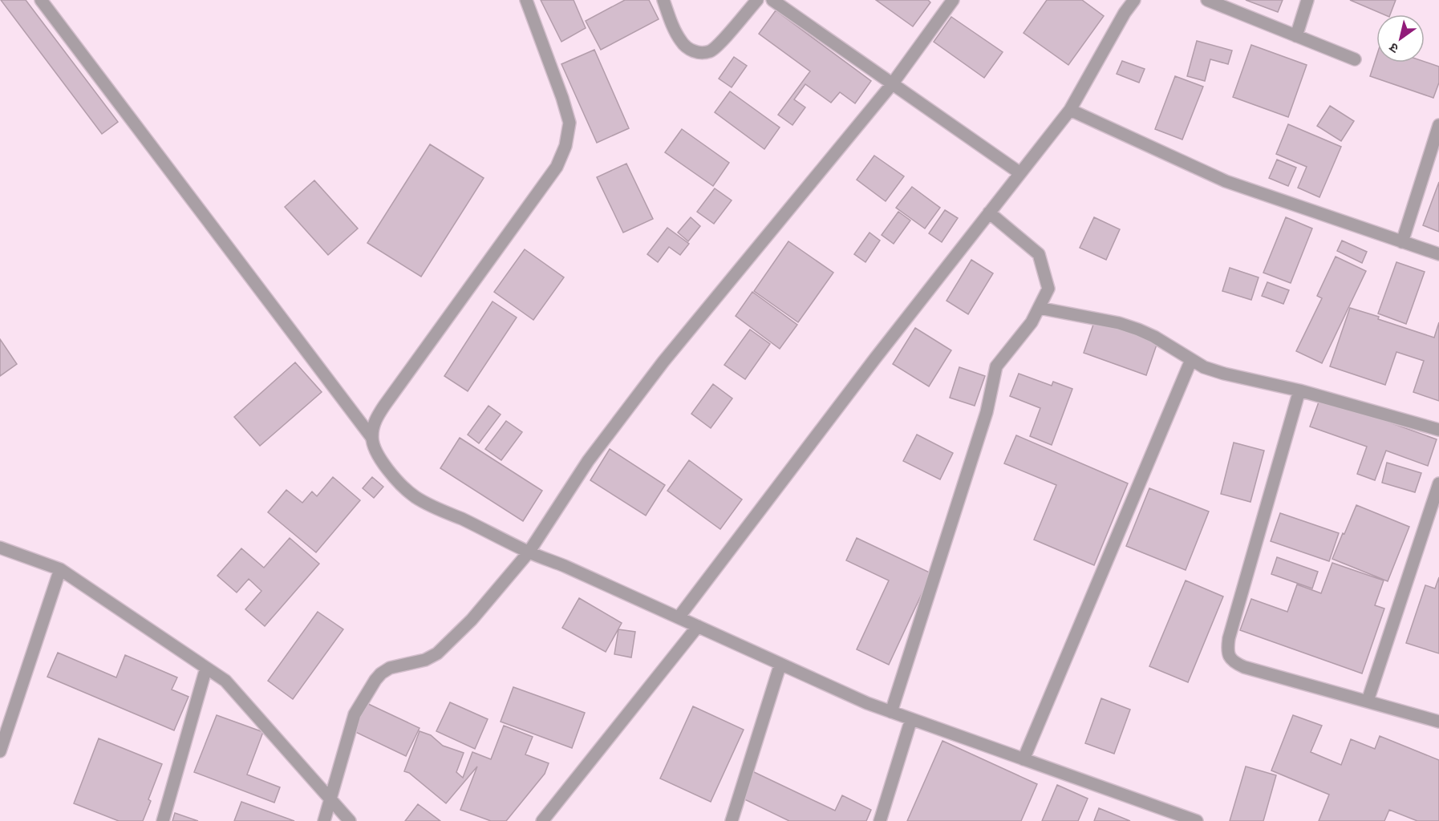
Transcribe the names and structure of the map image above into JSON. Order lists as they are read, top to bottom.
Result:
{
  "north": "bottom left"
}
